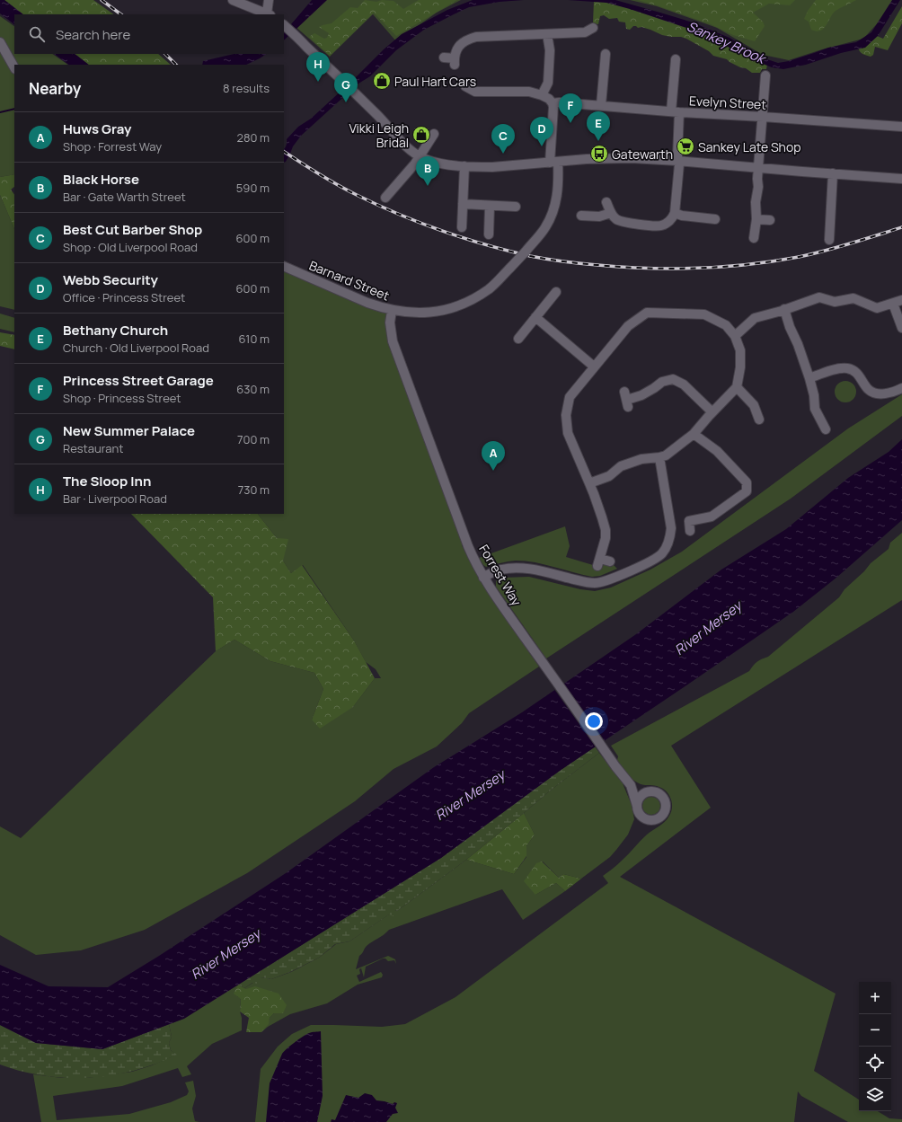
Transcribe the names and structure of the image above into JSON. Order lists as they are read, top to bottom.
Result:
{
  "streets": {
    "street": ["Evelyn Street", "Barnard Street", "Forrest Way"]
  },
  "crossings": [
    ["Evelyn Street", "Barnard Street"],
    ["Barnard Street", "Forrest Way"]
  ],
  "water": ["Sankey Brook", "River Mersey"],
  "places": {
    "shop": ["Paul Hart Cars", "Vikki Leigh Bridal"],
    "supermarket": ["Sankey Late Shop"],
    "bus stop": ["Gatewarth"]
  },
  "page": {
    "search": "Search here",
    "pins": [
      "H",
      "G",
      "F",
      "E",
      "D",
      "C",
      "B",
      "A"
    ],
    "heading": ["Nearby", "8 results"],
    "list": [
      {
        "mark": "A",
        "name": "Huws Gray",
        "note": "Shop · Forrest Way",
        "value": "280 m"
      },
      {
        "mark": "B",
        "name": "Black Horse",
        "note": "Bar · Gate Warth Street",
        "value": "590 m"
      },
      {
        "mark": "C",
        "name": "Best Cut Barber Shop",
        "note": "Shop · Old Liverpool Road",
        "value": "600 m"
      },
      {
        "mark": "D",
        "name": "Webb Security",
        "note": "Office · Princess Street",
        "value": "600 m"
      },
      {
        "mark": "E",
        "name": "Bethany Church",
        "note": "Church · Old Liverpool Road",
        "value": "610 m"
      },
      {
        "mark": "F",
        "name": "Princess Street Garage",
        "note": "Shop · Princess Street",
        "value": "630 m"
      },
      {
        "mark": "G",
        "name": "New Summer Palace",
        "note": "Restaurant",
        "value": "700 m"
      },
      {
        "mark": "H",
        "name": "The Sloop Inn",
        "note": "Bar · Liverpool Road",
        "value": "730 m"
      }
    ],
    "map_buttons": ["+", "−"]
  }
}
